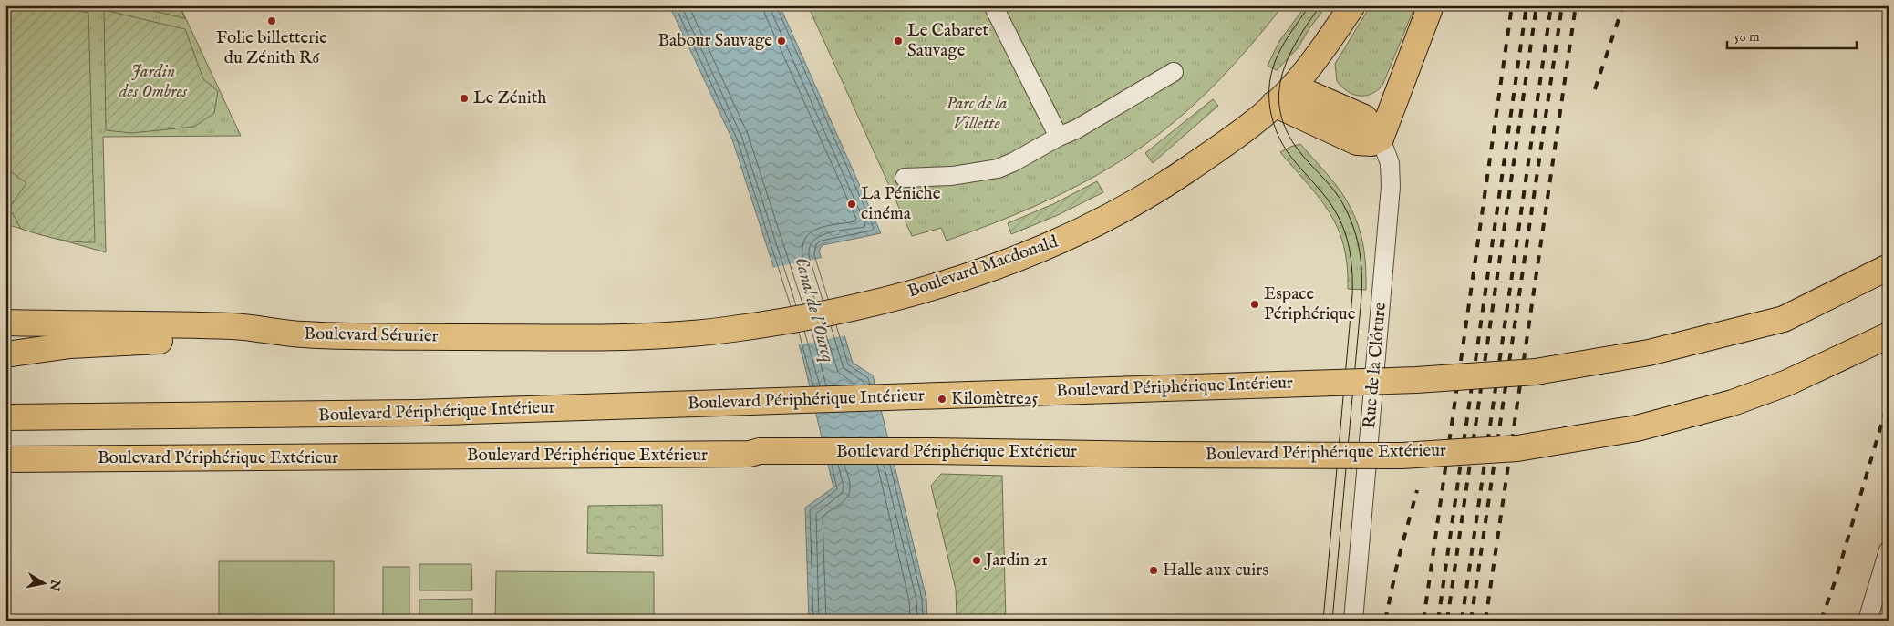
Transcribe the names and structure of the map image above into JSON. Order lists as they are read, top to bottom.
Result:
{
  "streets": {
    "main road": [
      "Boulevard Macdonald",
      "Boulevard Sérurier",
      "Boulevard Périphérique Intérieur",
      "Boulevard Périphérique Extérieur"
    ],
    "street": ["Rue de la Clôture"]
  },
  "crossings": [
    ["Boulevard Macdonald", "Boulevard Sérurier"]
  ],
  "water": ["Canal de l'Ourcq"],
  "parks": ["Jardin des Ombres", "Parc de la Villette"],
  "places": [
    "Folie billetterie du Zénith R6",
    "Babour Sauvage",
    "Le Cabaret Sauvage",
    "Le Zénith",
    "La Péniche cinéma",
    "Espace Périphérique",
    "Kilomètre25",
    "Jardin 21",
    "Halle aux cuirs"
  ],
  "scale_bar": "50 m",
  "north": "right"
}
